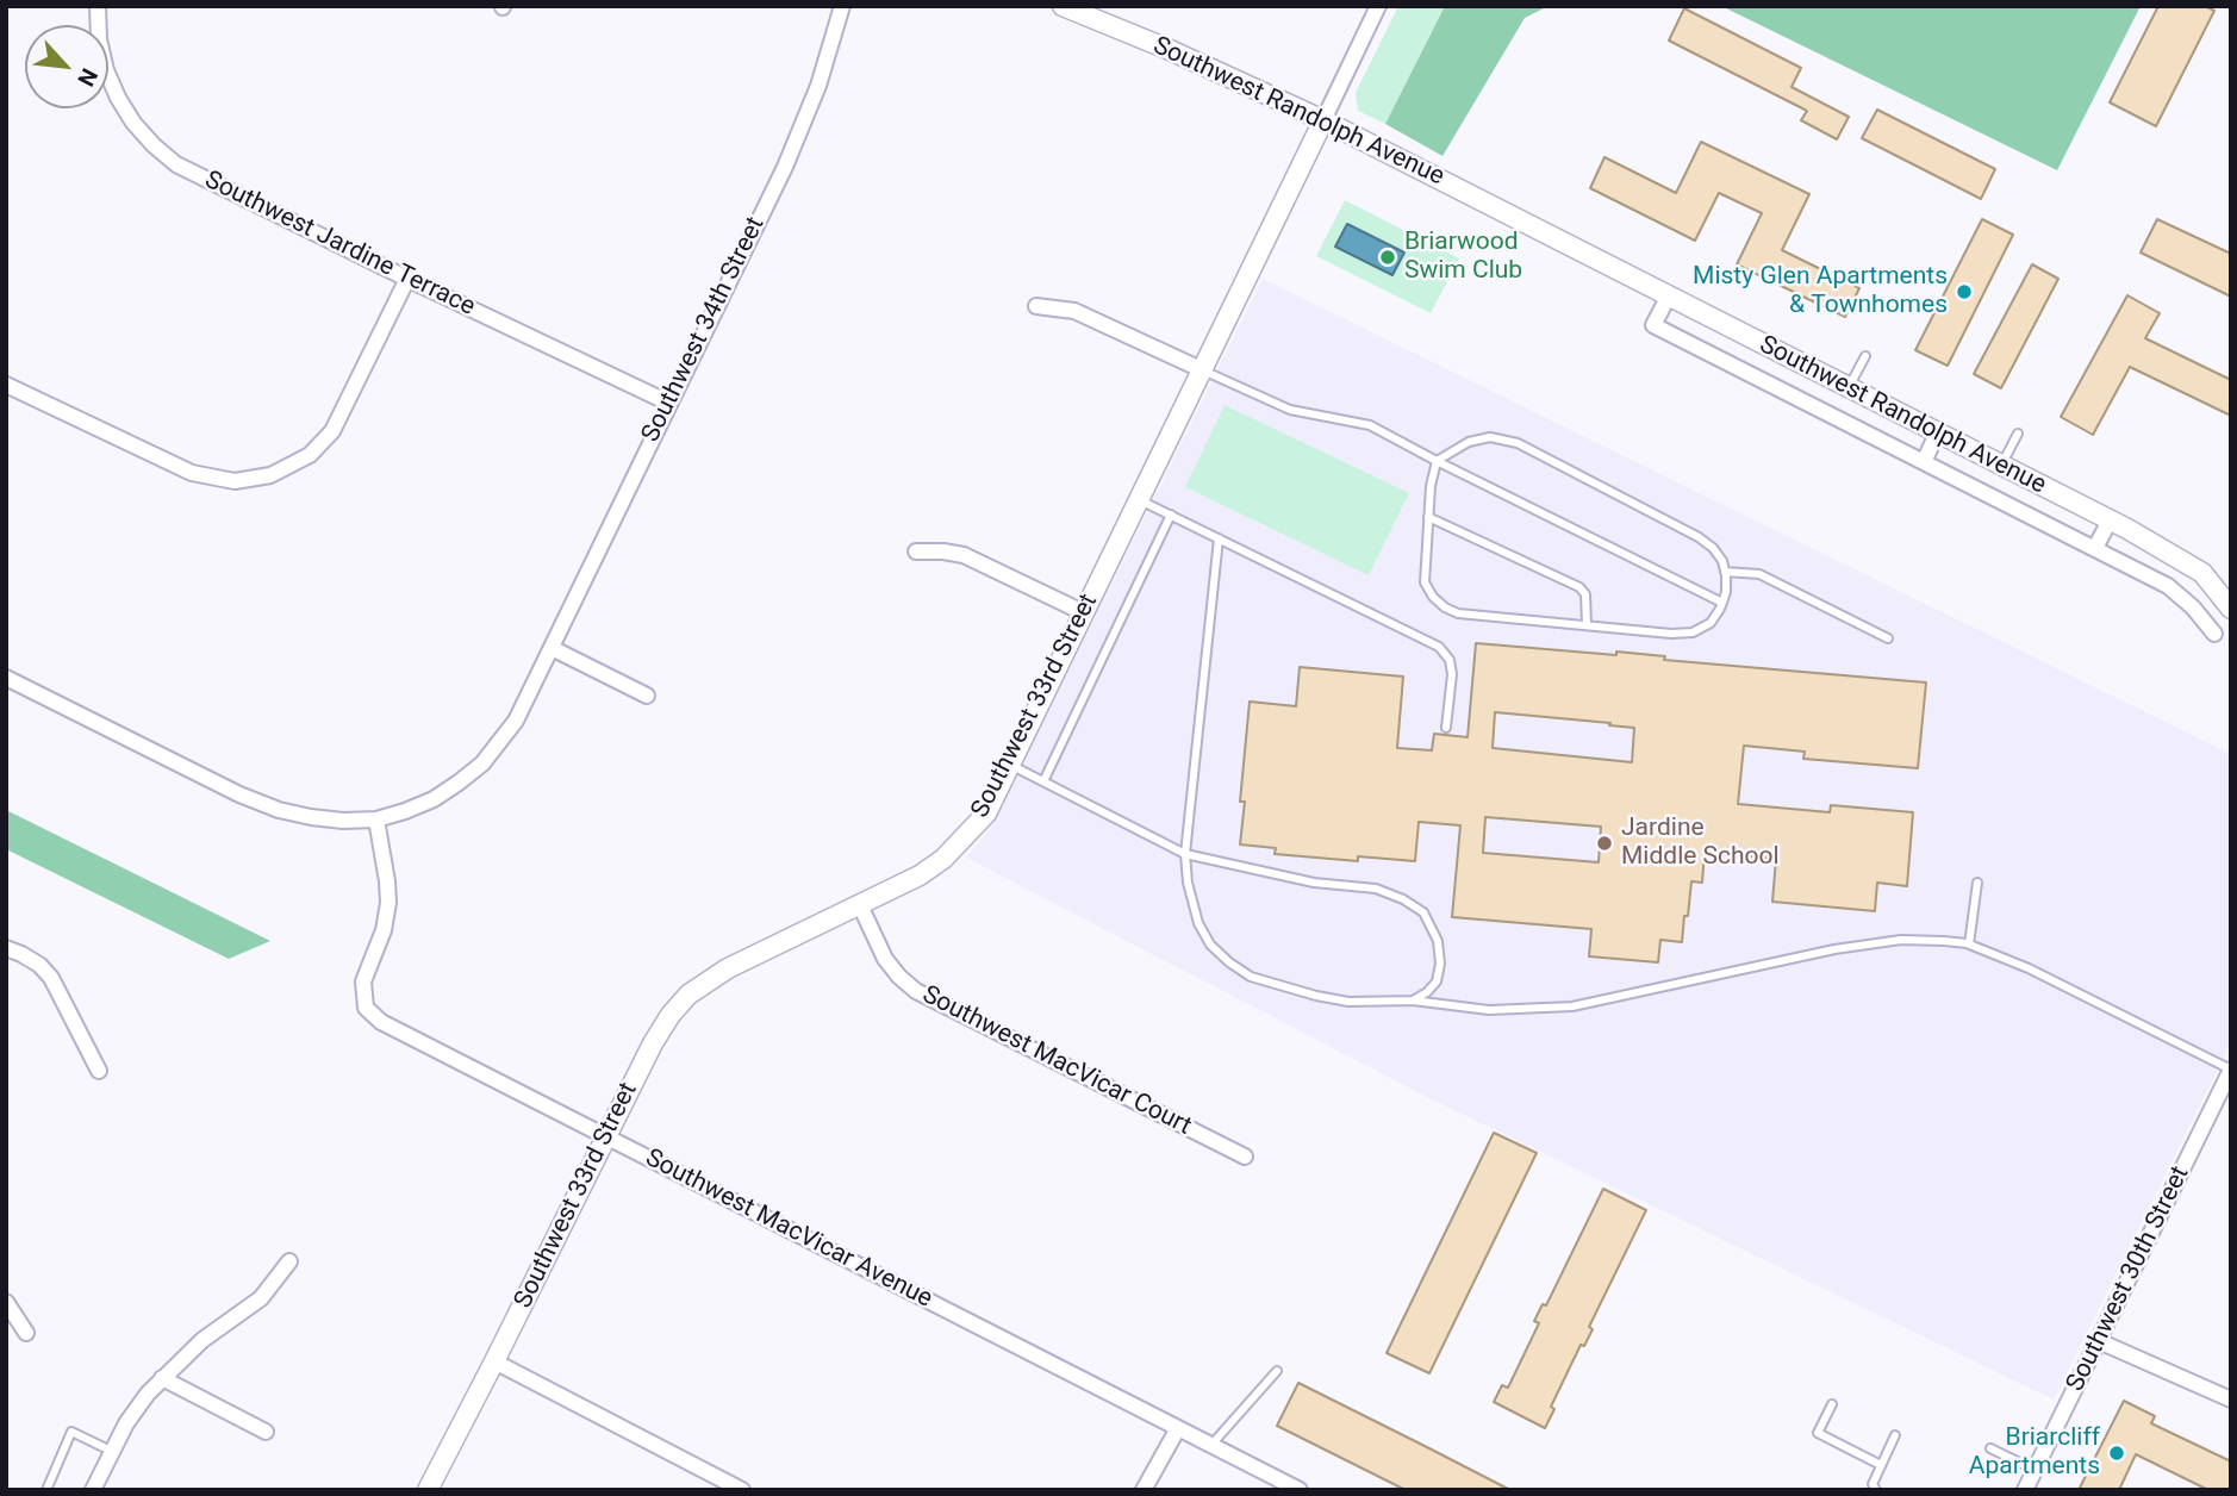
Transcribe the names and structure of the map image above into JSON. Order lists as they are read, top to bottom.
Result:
{
  "streets": {
    "street": [
      "Southwest Randolph Avenue",
      "Southwest Jardine Terrace",
      "Southwest 34th Street",
      "Southwest 33rd Street",
      "Southwest MacVicar Court",
      "Southwest MacVicar Avenue",
      "Southwest 30th Street"
    ]
  },
  "crossings": [
    ["Southwest Randolph Avenue", "Southwest 33rd Street"],
    ["Southwest Jardine Terrace", "Southwest 34th Street"],
    ["Southwest 34th Street", "Southwest MacVicar Avenue"],
    ["Southwest 33rd Street", "Southwest MacVicar Court"],
    ["Southwest 33rd Street", "Southwest MacVicar Avenue"]
  ],
  "places": [
    "Briarwood Swim Club",
    "Misty Glen Apartments & Townhomes",
    "Jardine Middle School",
    "Briarcliff Apartments"
  ],
  "north": "bottom right"
}
